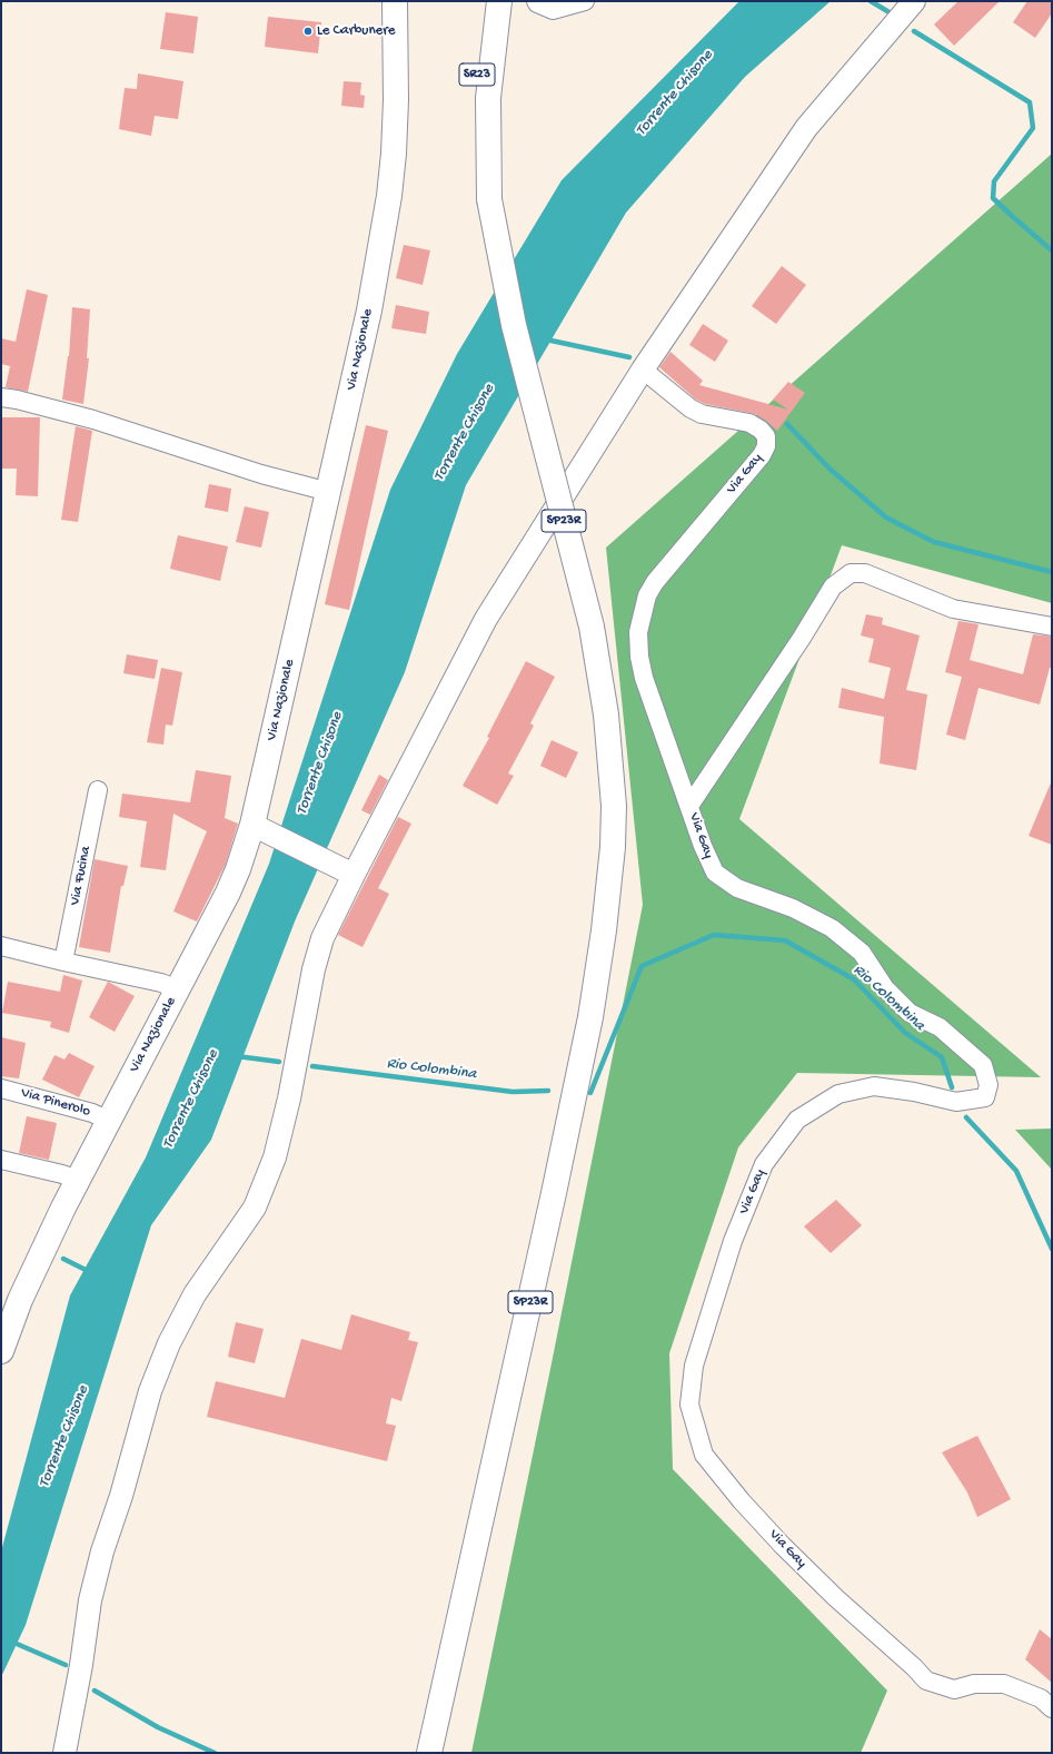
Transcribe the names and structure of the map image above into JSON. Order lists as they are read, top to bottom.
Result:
{
  "streets": {
    "main road": ["SR23", "Via Nazionale", "SP23R"],
    "street": ["Via Gay", "Via Fucina", "Via Pinerolo"]
  },
  "crossings": [
    ["SR23", "SP23R"],
    ["Via Nazionale", "Via Pinerolo"]
  ],
  "water": ["Torrente Chisone", "Rio Colombina"],
  "places": ["Le Carbunere"]
}
